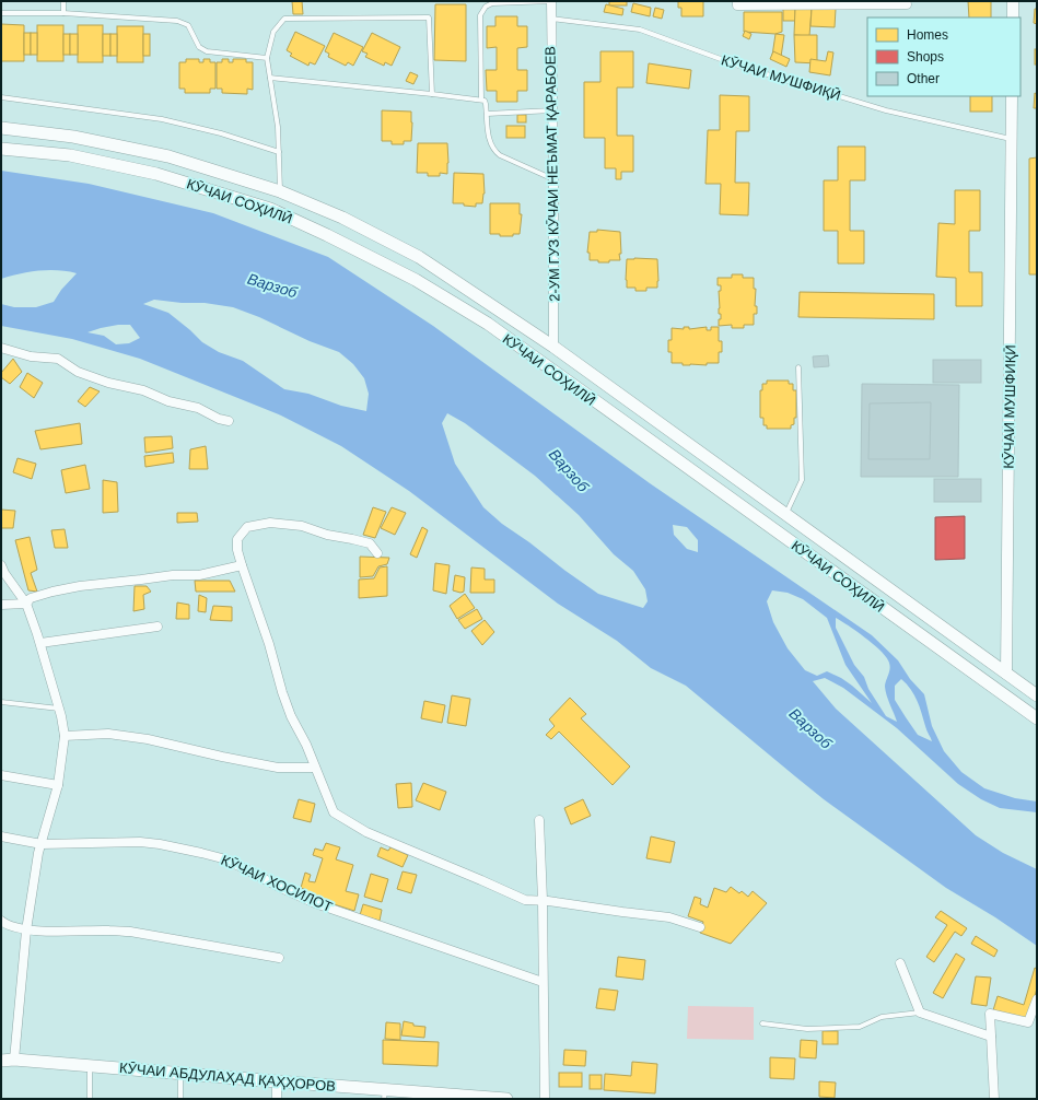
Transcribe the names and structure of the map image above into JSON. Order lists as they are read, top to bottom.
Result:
{
  "streets": {
    "main road": ["КӮЧАИ СОҲИЛӢ", "КӮЧАИ АБДУЛАҲАД ҚАҲҲОРОВ"],
    "street": ["КӮЧАИ МУШФИҚӢ", "2-УМ ГУЗ КӮЧАИ НЕЪМАТ ҚАРАБОЕВ", "КӮЧАИ ХОСИЛОТ"]
  },
  "crossings": [
    ["КӮЧАИ МУШФИҚӢ", "2-УМ ГУЗ КӮЧАИ НЕЪМАТ ҚАРАБОЕВ"],
    ["КӮЧАИ МУШФИҚӢ", "КӮЧАИ СОҲИЛӢ"],
    ["2-УМ ГУЗ КӮЧАИ НЕЪМАТ ҚАРАБОЕВ", "КӮЧАИ СОҲИЛӢ"]
  ],
  "water": ["Варзоб"],
  "legend": ["Homes", "Shops", "Other"]
}
